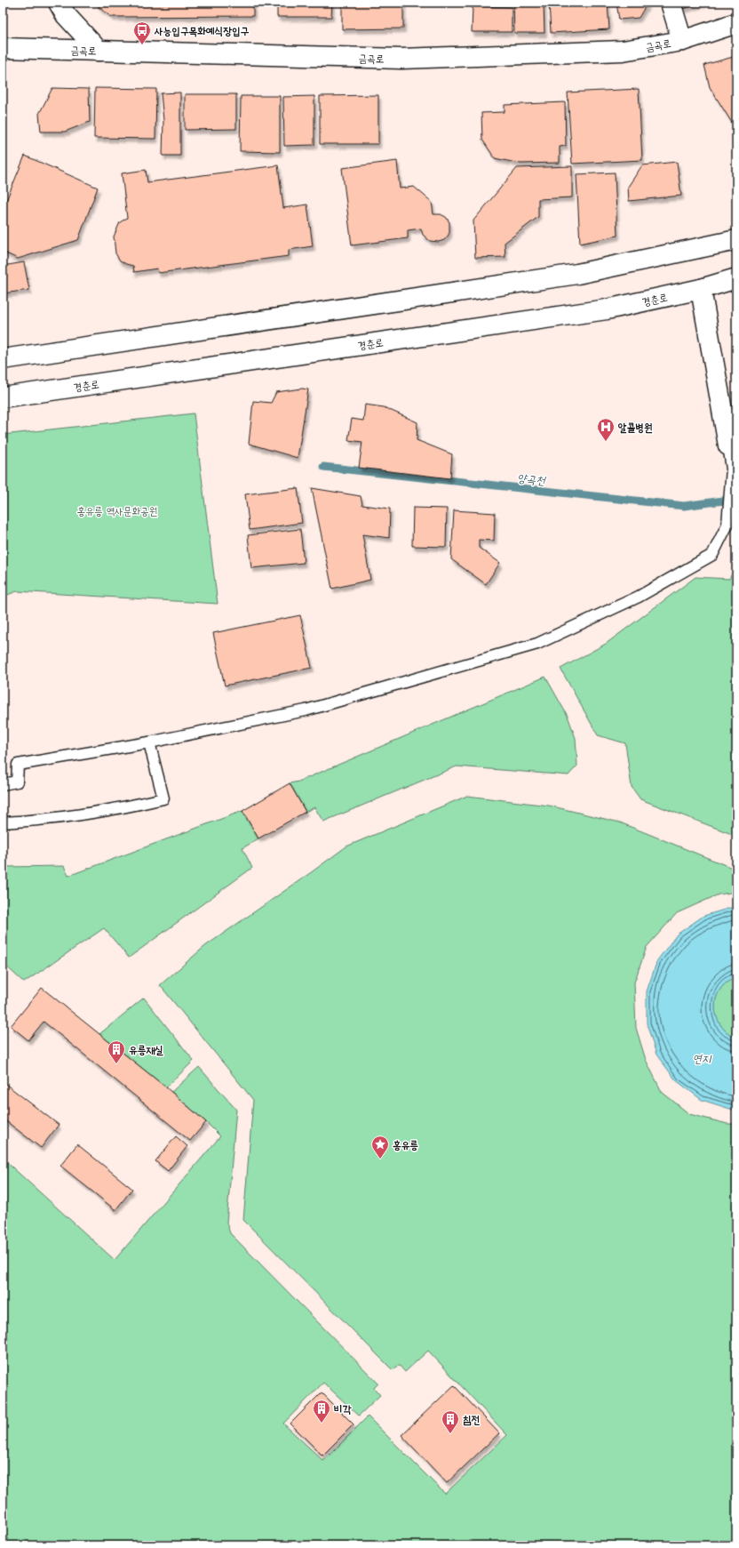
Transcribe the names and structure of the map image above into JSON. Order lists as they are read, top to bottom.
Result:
{
  "streets": {
    "street": ["금곡로", "경춘로"]
  },
  "water": ["양곡천", "연지"],
  "parks": ["홍유릉 역사문화공원"],
  "places": {
    "bus stop": ["사능입구목화예식장입구"],
    "hospital": ["알콜병원"],
    "building": ["유릉재실", "비각", "침전"],
    "place": ["홍유릉"]
  }
}
